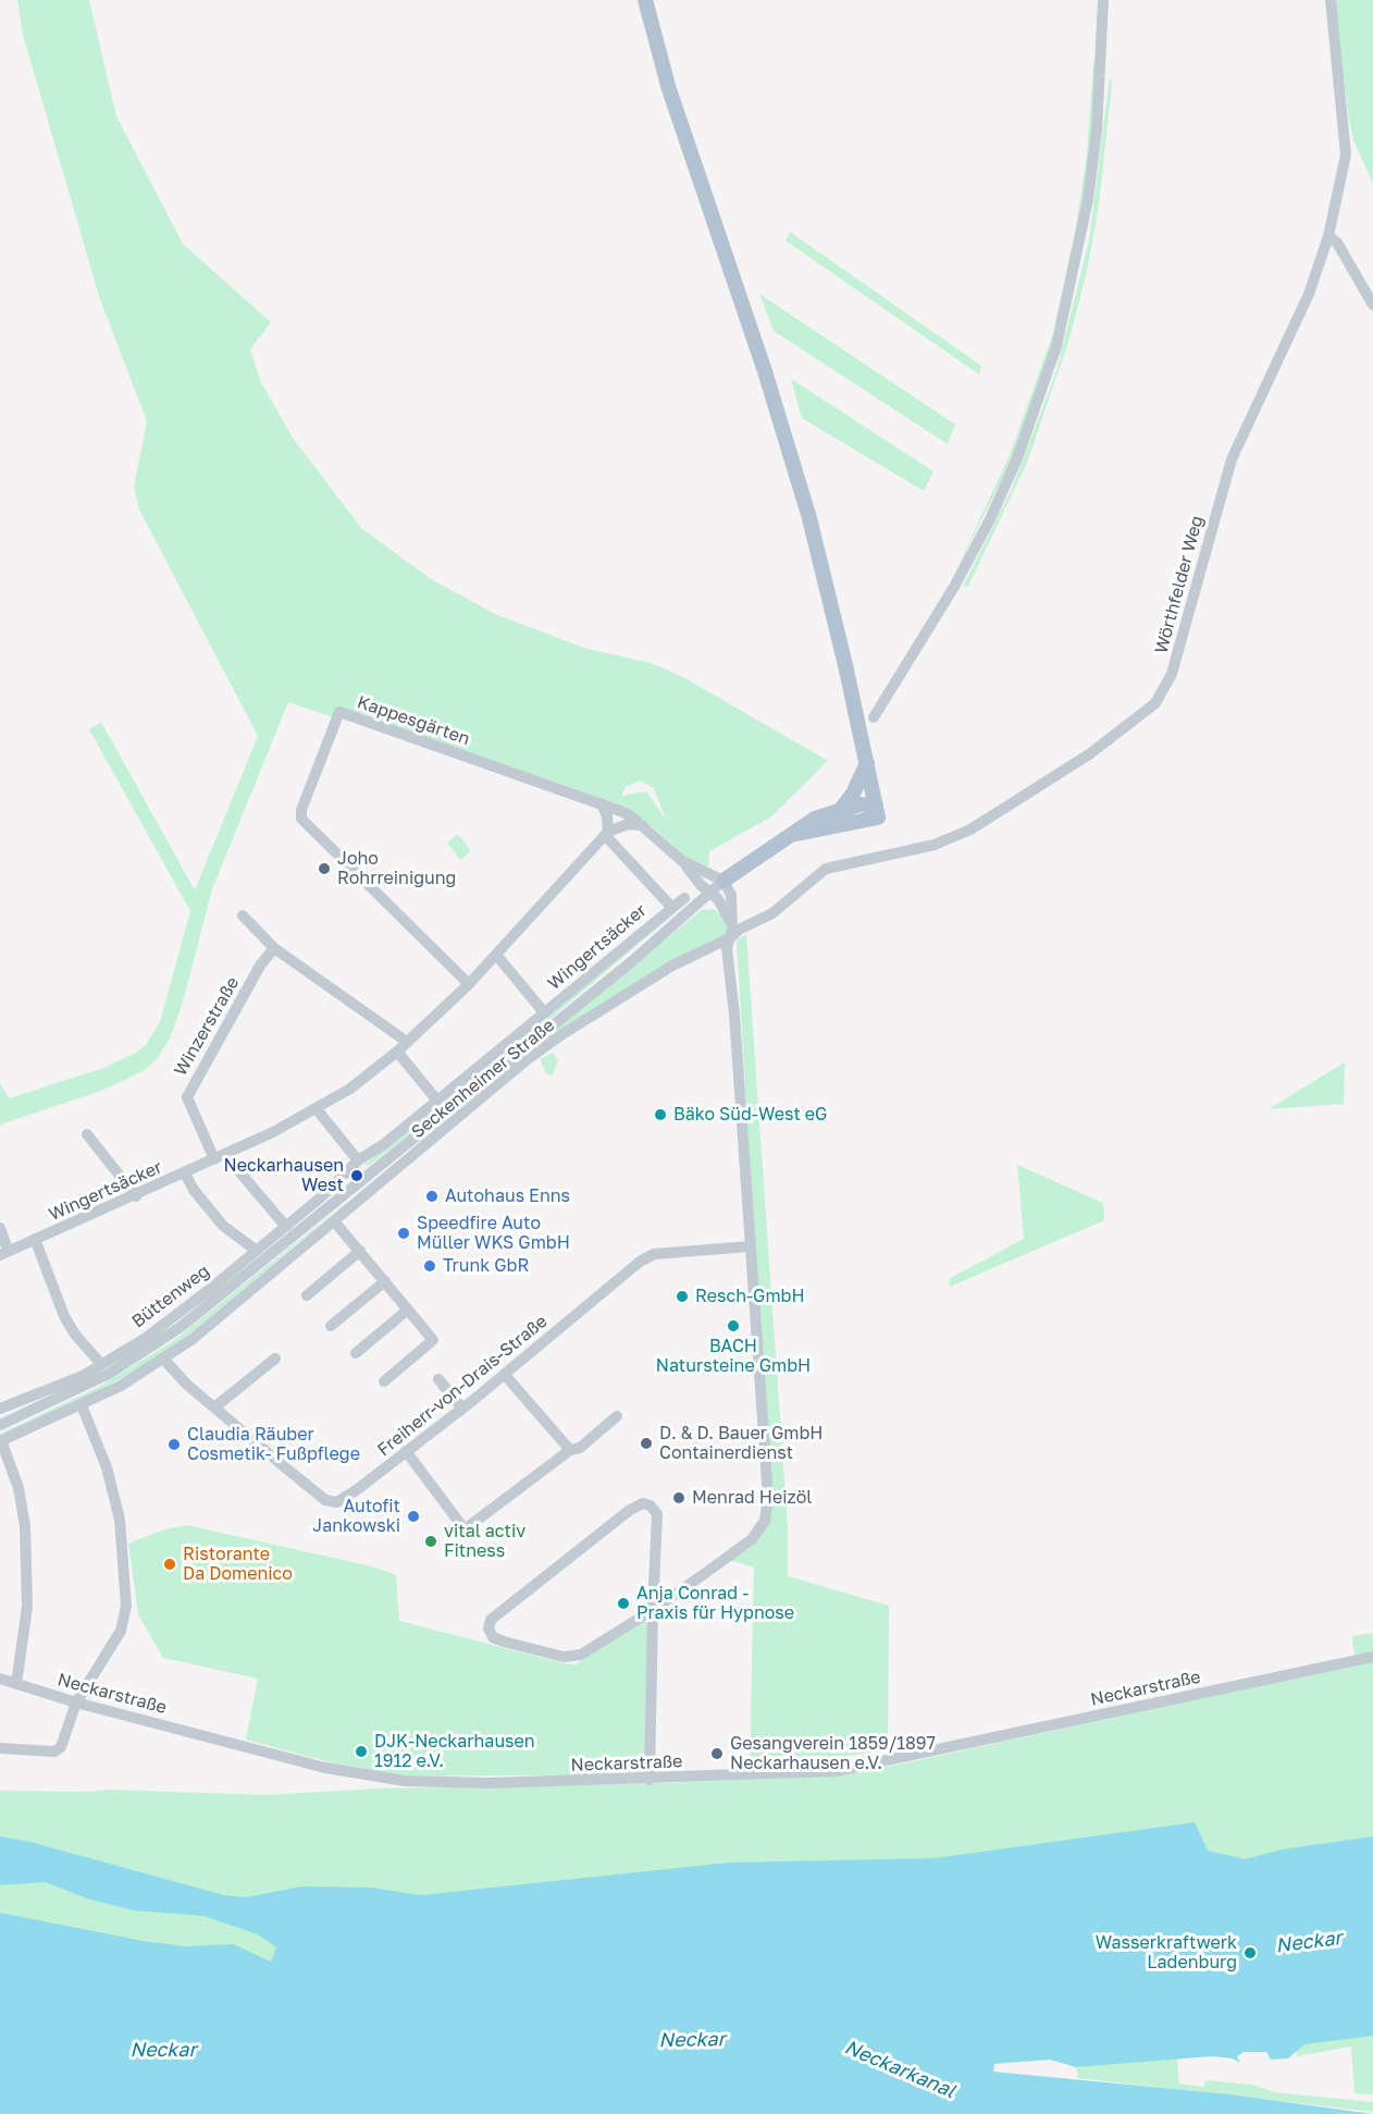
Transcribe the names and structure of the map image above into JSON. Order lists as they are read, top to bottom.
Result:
{
  "streets": {
    "street": [
      "Wörthfelder Weg",
      "Kappesgärten",
      "Wingertsäcker",
      "Winzerstraße",
      "Seckenheimer Straße",
      "Büttenweg",
      "Freiherr-von-Drais-Straße",
      "Neckarstraße"
    ]
  },
  "crossings": [
    ["Wörthfelder Weg", "Seckenheimer Straße"],
    ["Kappesgärten", "Wingertsäcker"],
    ["Wingertsäcker", "Winzerstraße"],
    ["Wingertsäcker", "Büttenweg"],
    ["Seckenheimer Straße", "Freiherr-von-Drais-Straße"]
  ],
  "water": ["Neckar", "Neckarkanal"],
  "places": [
    "Joho Rohrreinigung",
    "Bäko Süd-West eG",
    "Neckarhausen West",
    "Autohaus Enns",
    "Speedfire Auto Müller WKS GmbH",
    "Trunk GbR",
    "Resch-GmbH",
    "BACH Natursteine GmbH",
    "D. & D. Bauer GmbH Containerdienst",
    "Claudia Räuber Cosmetik- Fußpflege",
    "Menrad Heizöl",
    "Autofit Jankowski",
    "vital activ Fitness",
    "Ristorante Da Domenico",
    "Anja Conrad - Praxis für Hypnose",
    "DJK-Neckarhausen 1912 e.V.",
    "Gesangverein 1859/1897 Neckarhausen e.V.",
    "Wasserkraftwerk Ladenburg"
  ]
}
